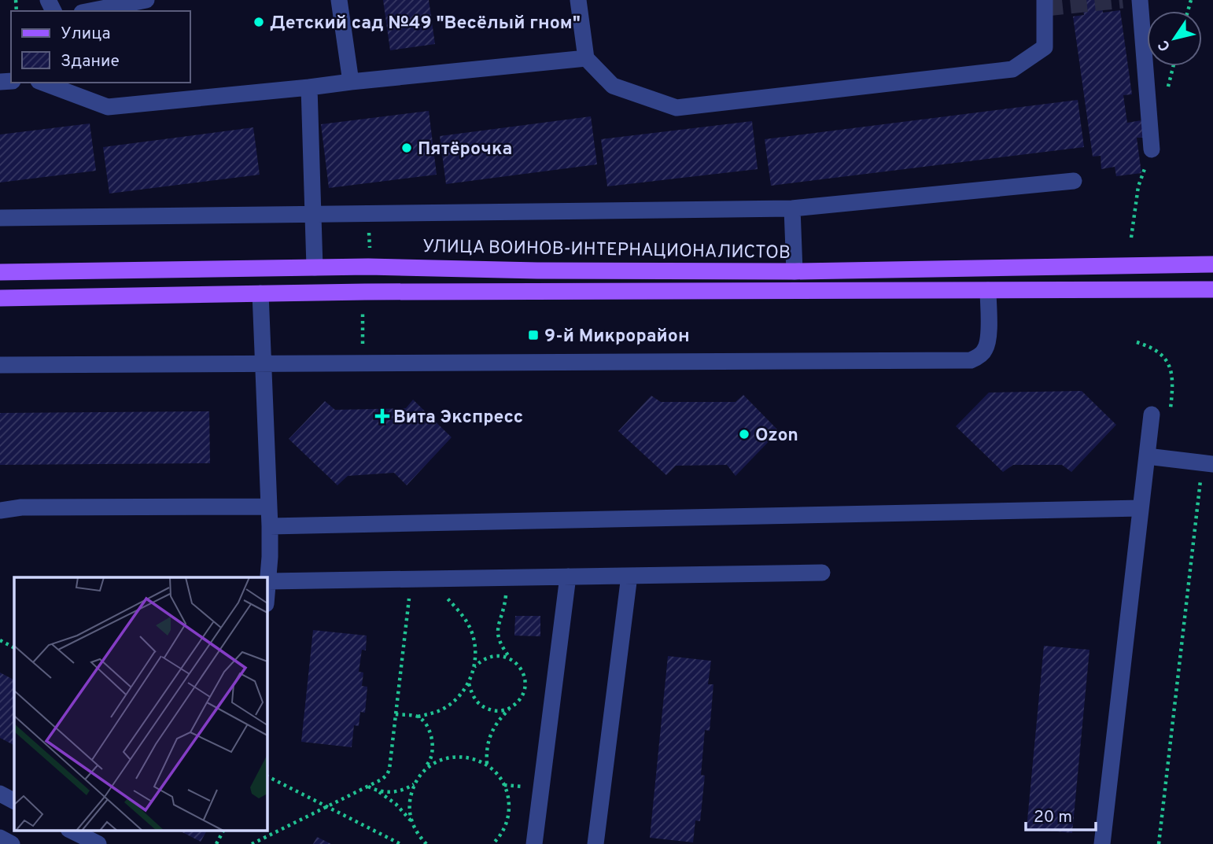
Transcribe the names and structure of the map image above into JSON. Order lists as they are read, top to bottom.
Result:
{
  "streets": {
    "main road": ["УЛИЦА ВОИНОВ-ИНТЕРНАЦИОНАЛИСТОВ"]
  },
  "places": {
    "other": ["Детский сад №49 \"Весёлый гном\"", "Пятёрочка", "Ozon"],
    "transit": ["9-й Микрорайон"],
    "health": ["Вита Экспресс"]
  },
  "legend": ["Улица", "Здание"],
  "scale_bar": "20 m",
  "north": "bottom left"
}
